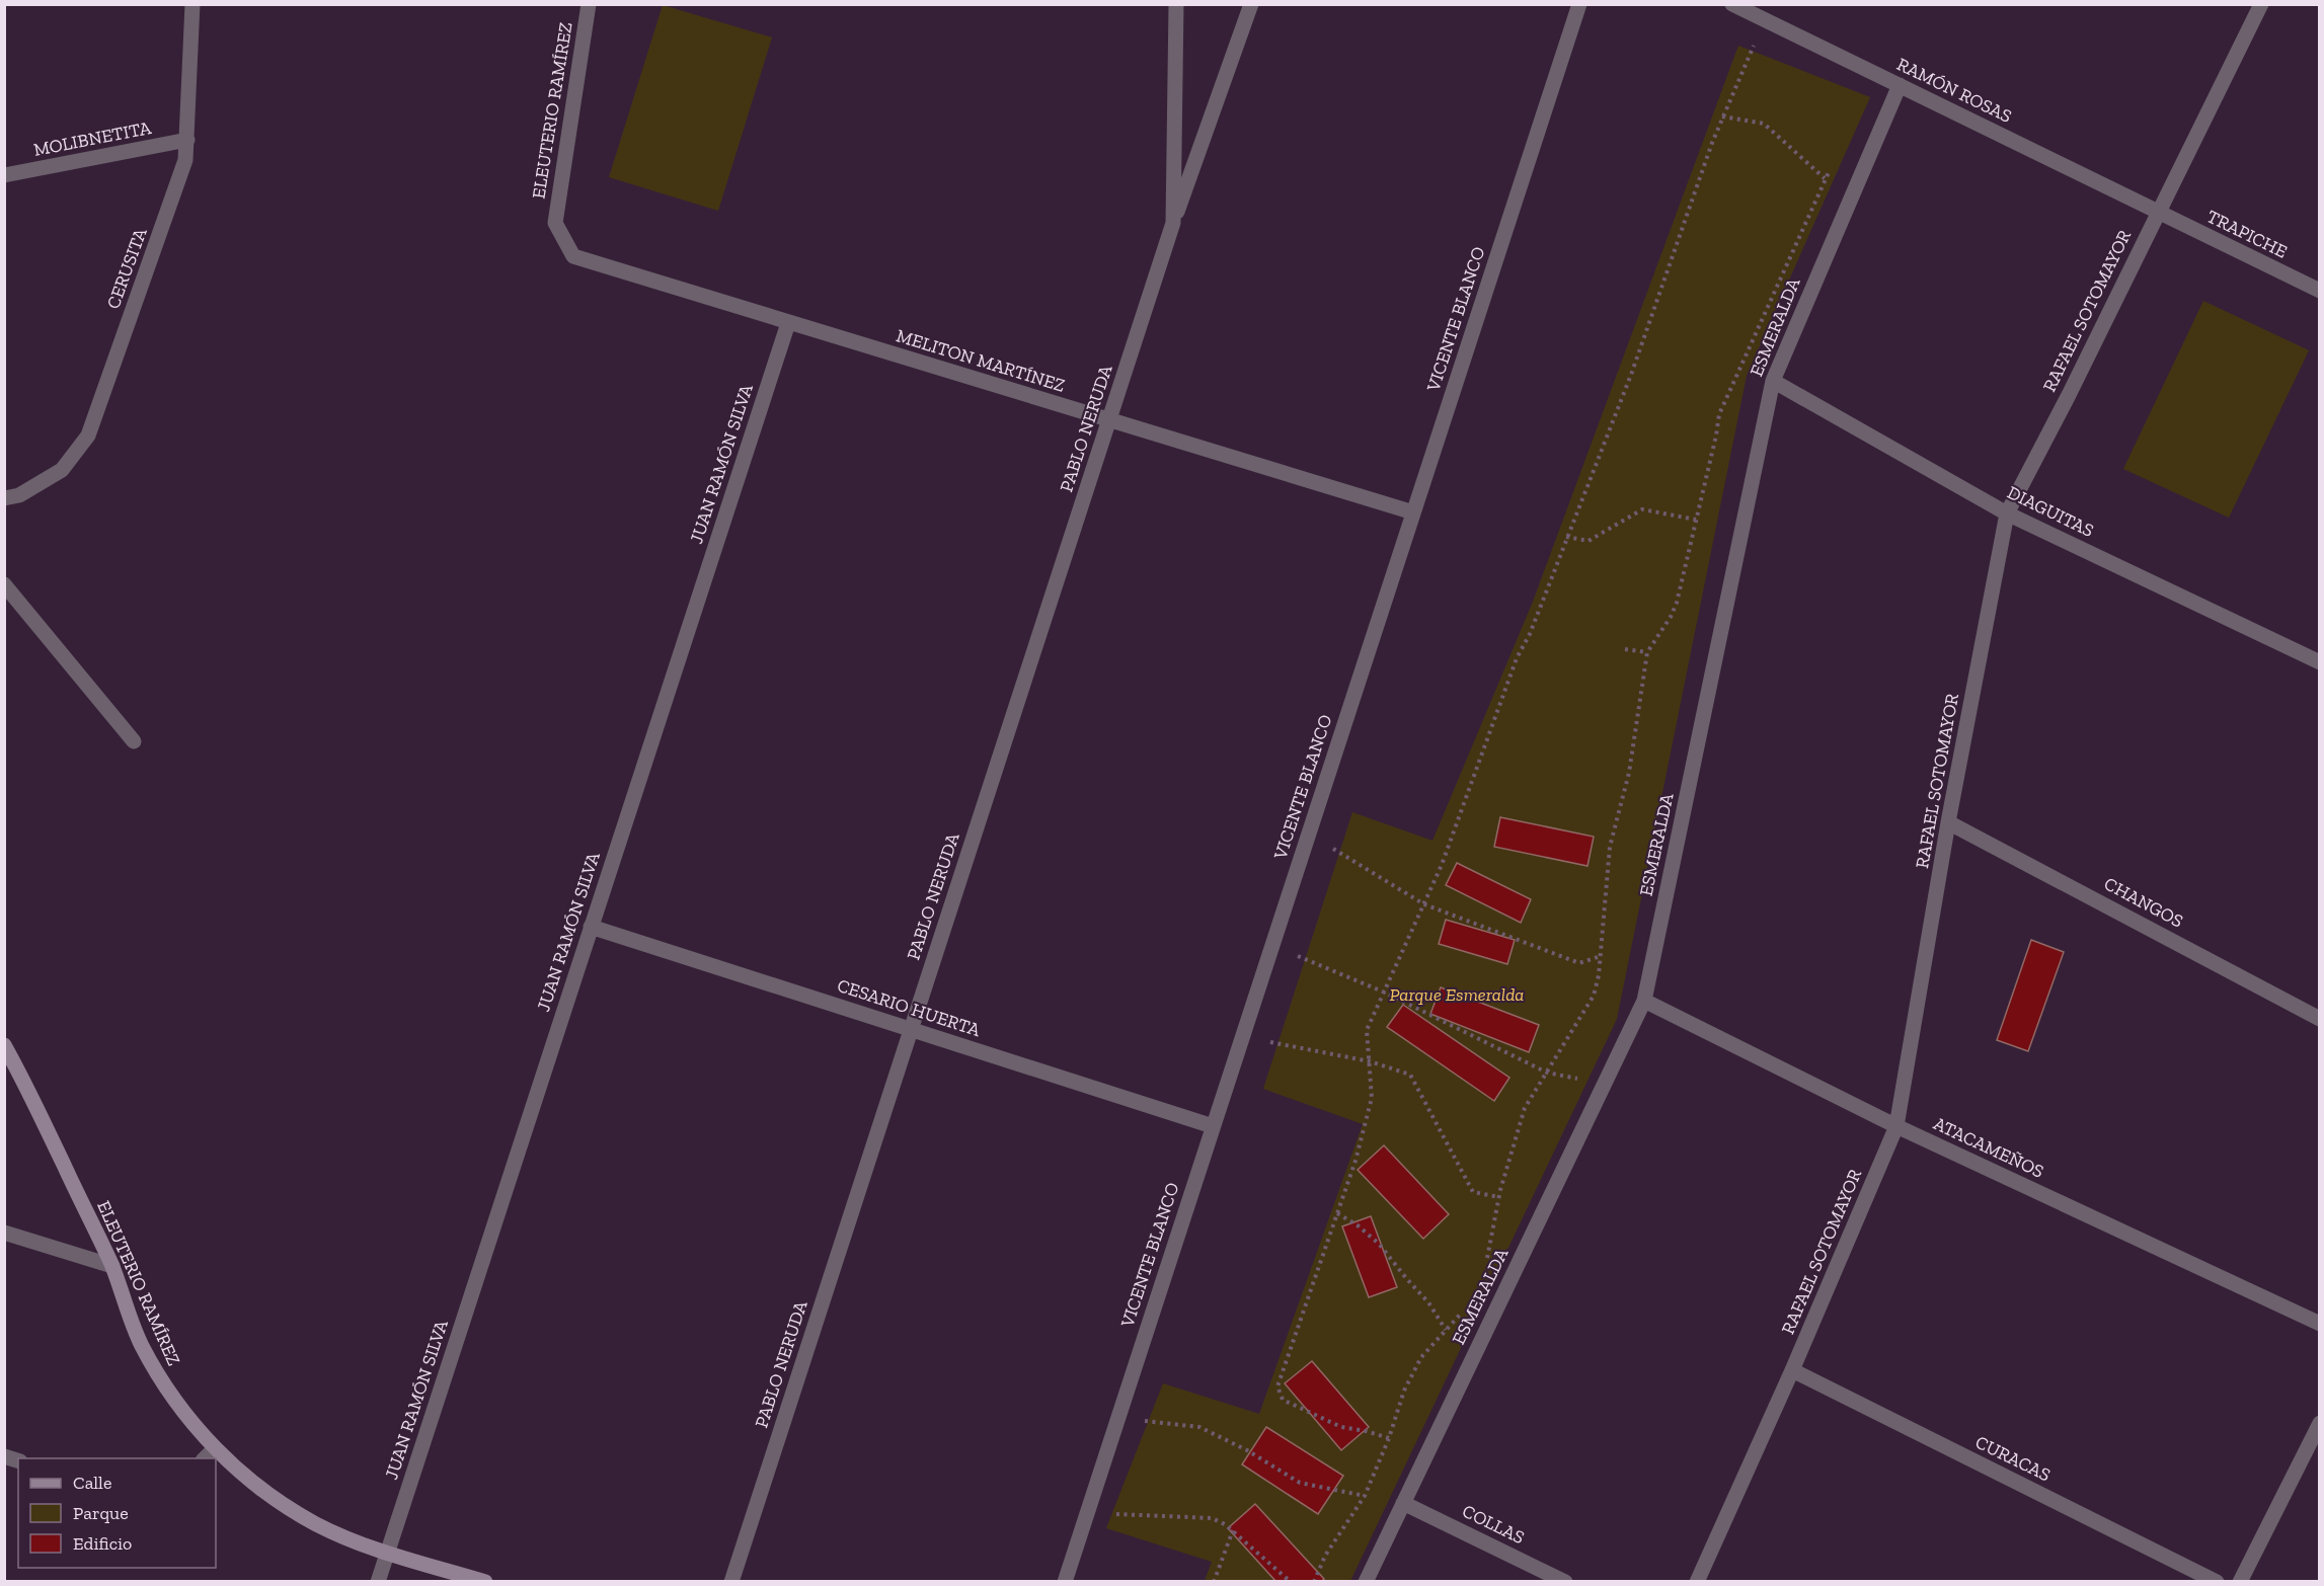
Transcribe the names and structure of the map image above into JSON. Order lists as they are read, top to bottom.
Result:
{
  "streets": {
    "street": [
      "RAMÓN ROSAS",
      "ELEUTERIO RAMÍREZ",
      "MOLIBNETITA",
      "TRAPICHE",
      "CERUSITA",
      "RAFAEL SOTOMAYOR",
      "VICENTE BLANCO",
      "ESMERALDA",
      "MELITON MARTÍNEZ",
      "PABLO NERUDA",
      "JUAN RAMÓN SILVA",
      "DIAGUITAS",
      "CHANGOS",
      "CESARIO HUERTA",
      "ATACAMEÑOS",
      "CURACAS",
      "COLLAS"
    ]
  },
  "crossings": [
    ["RAMÓN ROSAS", "TRAPICHE"],
    ["RAMÓN ROSAS", "RAFAEL SOTOMAYOR"],
    ["RAMÓN ROSAS", "ESMERALDA"],
    ["ELEUTERIO RAMÍREZ", "MELITON MARTÍNEZ"],
    ["ELEUTERIO RAMÍREZ", "JUAN RAMÓN SILVA"],
    ["MOLIBNETITA", "CERUSITA"],
    ["TRAPICHE", "RAFAEL SOTOMAYOR"],
    ["RAFAEL SOTOMAYOR", "DIAGUITAS"],
    ["RAFAEL SOTOMAYOR", "CHANGOS"],
    ["RAFAEL SOTOMAYOR", "ATACAMEÑOS"],
    ["RAFAEL SOTOMAYOR", "CURACAS"],
    ["VICENTE BLANCO", "MELITON MARTÍNEZ"],
    ["VICENTE BLANCO", "CESARIO HUERTA"],
    ["ESMERALDA", "DIAGUITAS"],
    ["ESMERALDA", "ATACAMEÑOS"],
    ["ESMERALDA", "COLLAS"],
    ["MELITON MARTÍNEZ", "PABLO NERUDA"],
    ["MELITON MARTÍNEZ", "JUAN RAMÓN SILVA"],
    ["PABLO NERUDA", "CESARIO HUERTA"],
    ["JUAN RAMÓN SILVA", "CESARIO HUERTA"]
  ],
  "parks": ["Parque Esmeralda"],
  "legend": ["Calle", "Parque", "Edificio"]
}
